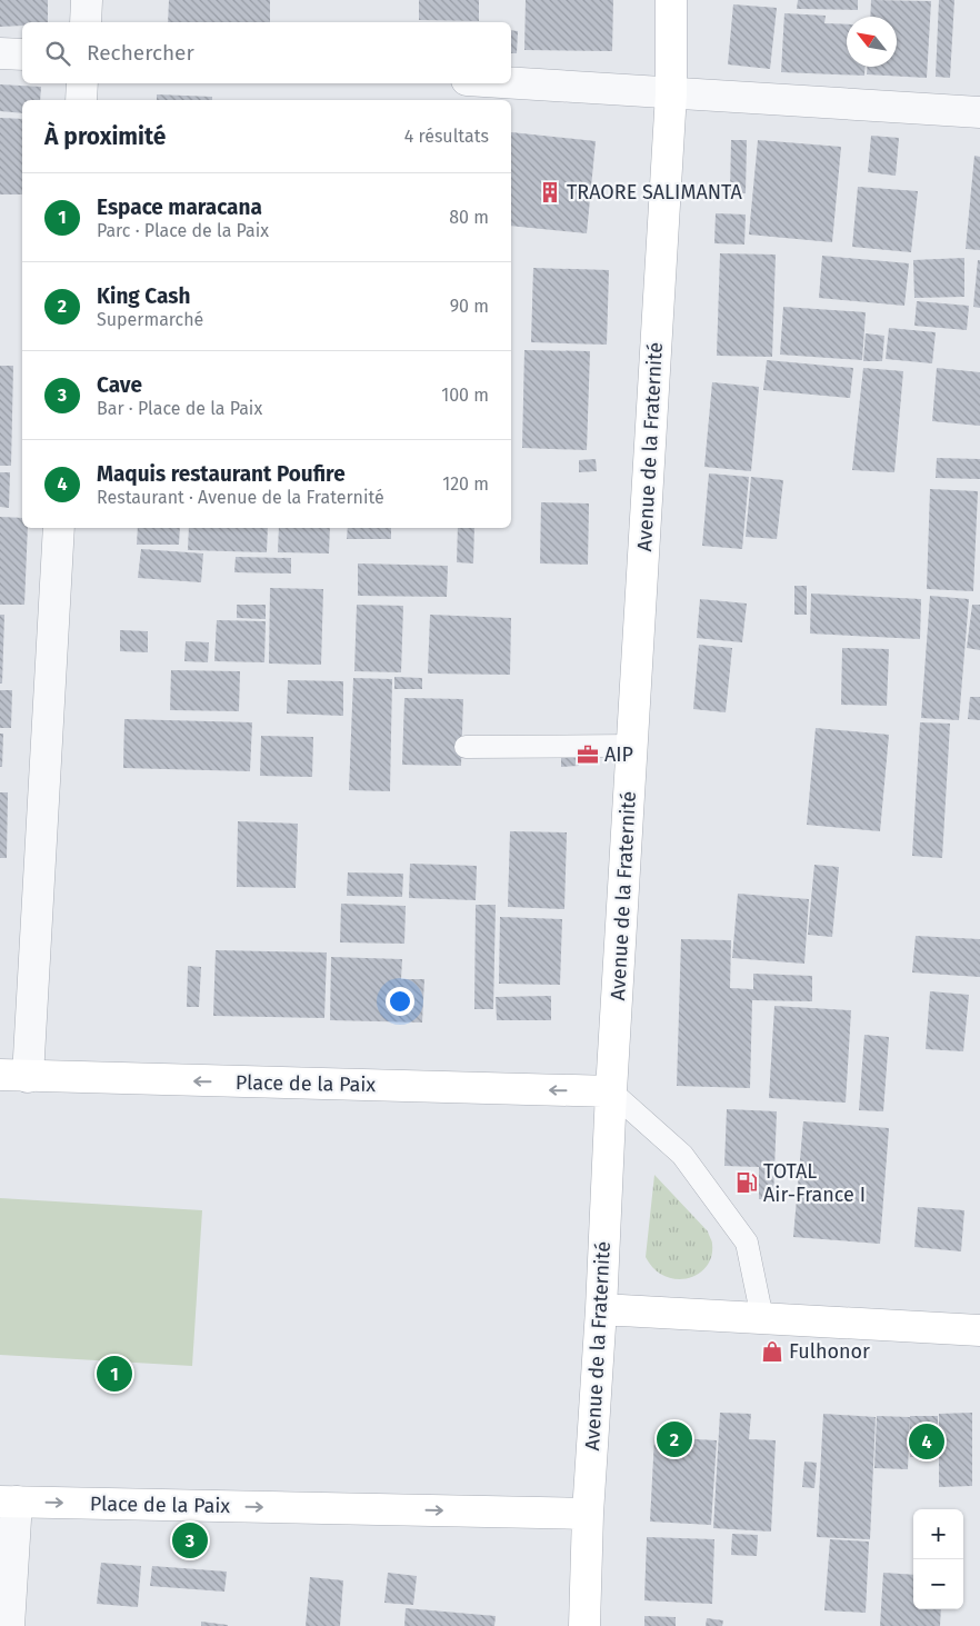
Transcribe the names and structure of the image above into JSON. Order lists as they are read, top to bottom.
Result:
{
  "streets": {
    "main road": ["Avenue de la Fraternité", "Place de la Paix"]
  },
  "crossings": [
    ["Avenue de la Fraternité", "Place de la Paix"]
  ],
  "places": {
    "building": ["TRAORE SALIMANTA"],
    "office": ["AIP"],
    "fuel station": ["TOTAL Air-France I"],
    "shop": ["Fulhonor"]
  },
  "north": "top left",
  "page": {
    "search": "Rechercher",
    "heading": ["À proximité", "4 résultats"],
    "list": [
      {
        "mark": "1",
        "name": "Espace maracana",
        "note": "Parc · Place de la Paix",
        "value": "80 m"
      },
      {
        "mark": "2",
        "name": "King Cash",
        "note": "Supermarché",
        "value": "90 m"
      },
      {
        "mark": "3",
        "name": "Cave",
        "note": "Bar · Place de la Paix",
        "value": "100 m"
      },
      {
        "mark": "4",
        "name": "Maquis restaurant Poufire",
        "note": "Restaurant · Avenue de la Fraternité",
        "value": "120 m"
      }
    ],
    "pins": [
      "1",
      "2",
      "4",
      "3"
    ],
    "map_buttons": ["+", "−"]
  }
}
